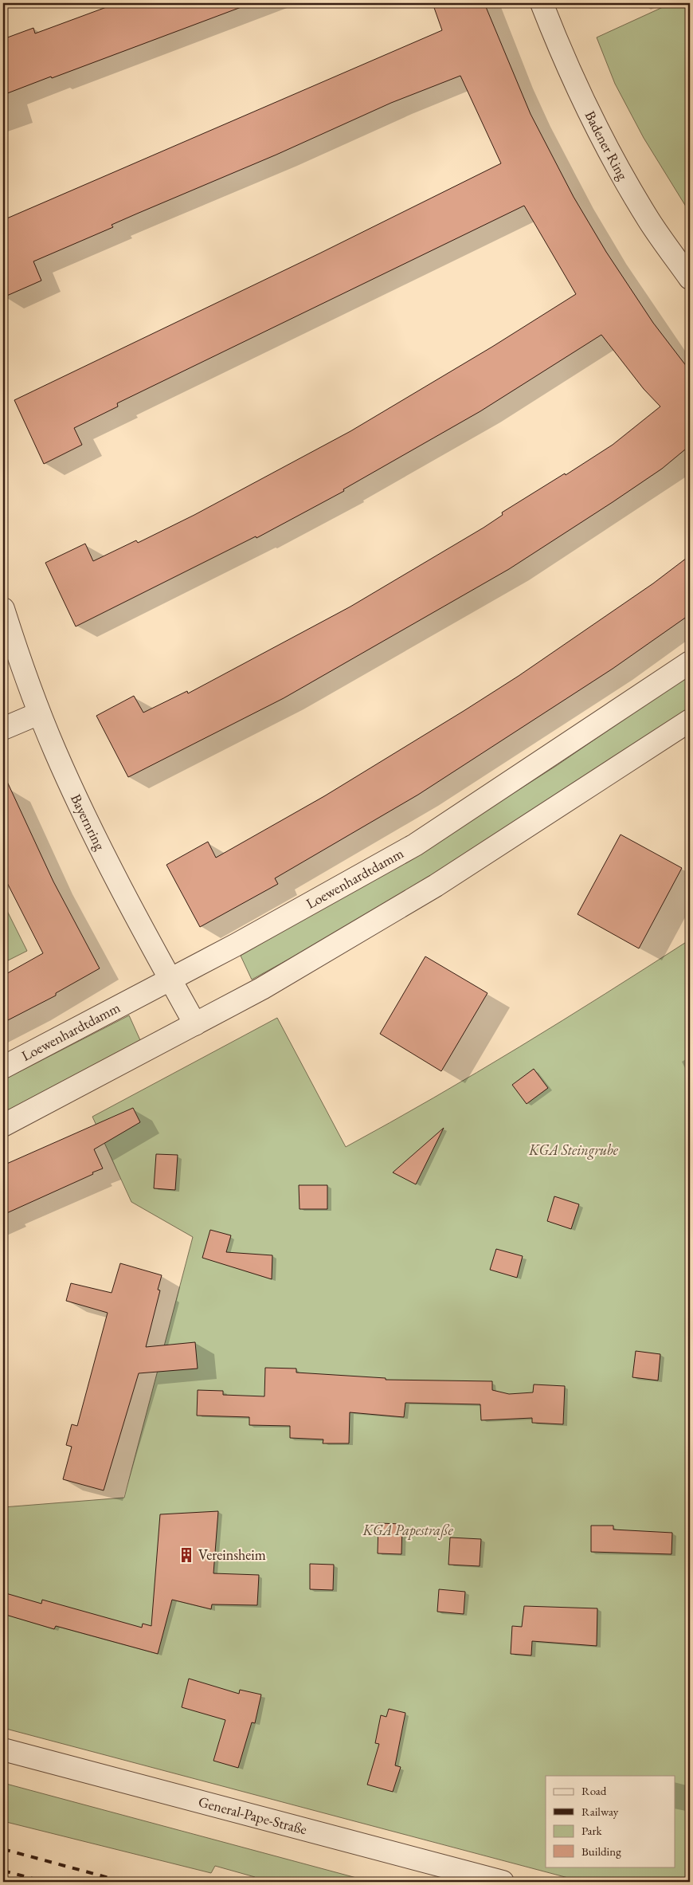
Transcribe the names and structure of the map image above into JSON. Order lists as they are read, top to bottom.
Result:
{
  "streets": {
    "street": [
      "Badener Ring",
      "Bayernring",
      "Loewenhardtdamm",
      "General-Pape-Straße"
    ]
  },
  "crossings": [
    ["Bayernring", "Loewenhardtdamm"]
  ],
  "parks": ["KGA Steingrube", "KGA Papestraße"],
  "places": {
    "building": ["Vereinsheim"]
  },
  "legend": [
    "Road",
    "Railway",
    "Park",
    "Building"
  ]
}
